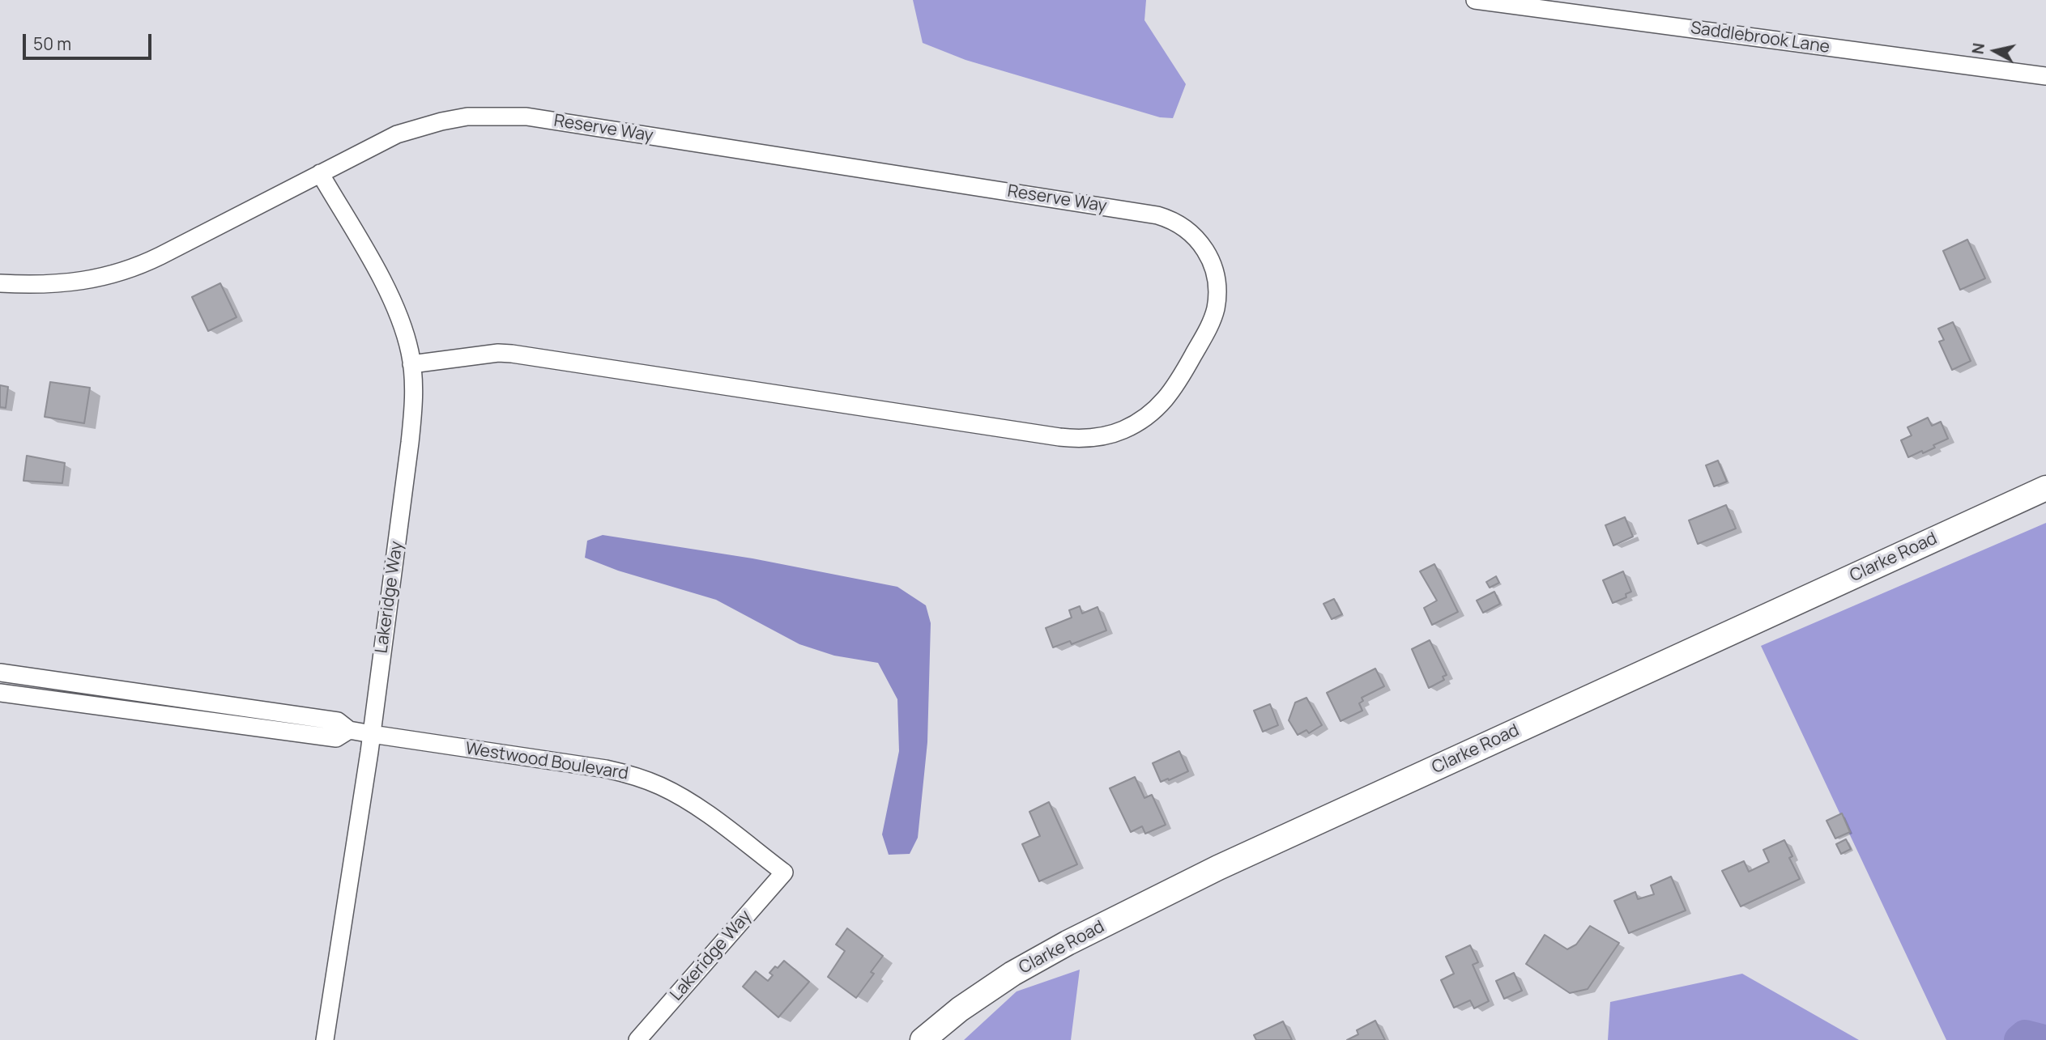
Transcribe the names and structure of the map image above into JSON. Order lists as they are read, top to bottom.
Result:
{
  "streets": {
    "street": [
      "Saddlebrook Lane",
      "Reserve Way",
      "Clarke Road",
      "Lakeridge Way",
      "Westwood Boulevard"
    ]
  },
  "crossings": [
    ["Reserve Way", "Lakeridge Way"],
    ["Lakeridge Way", "Westwood Boulevard"]
  ],
  "scale_bar": "50 m",
  "north": "left"
}
